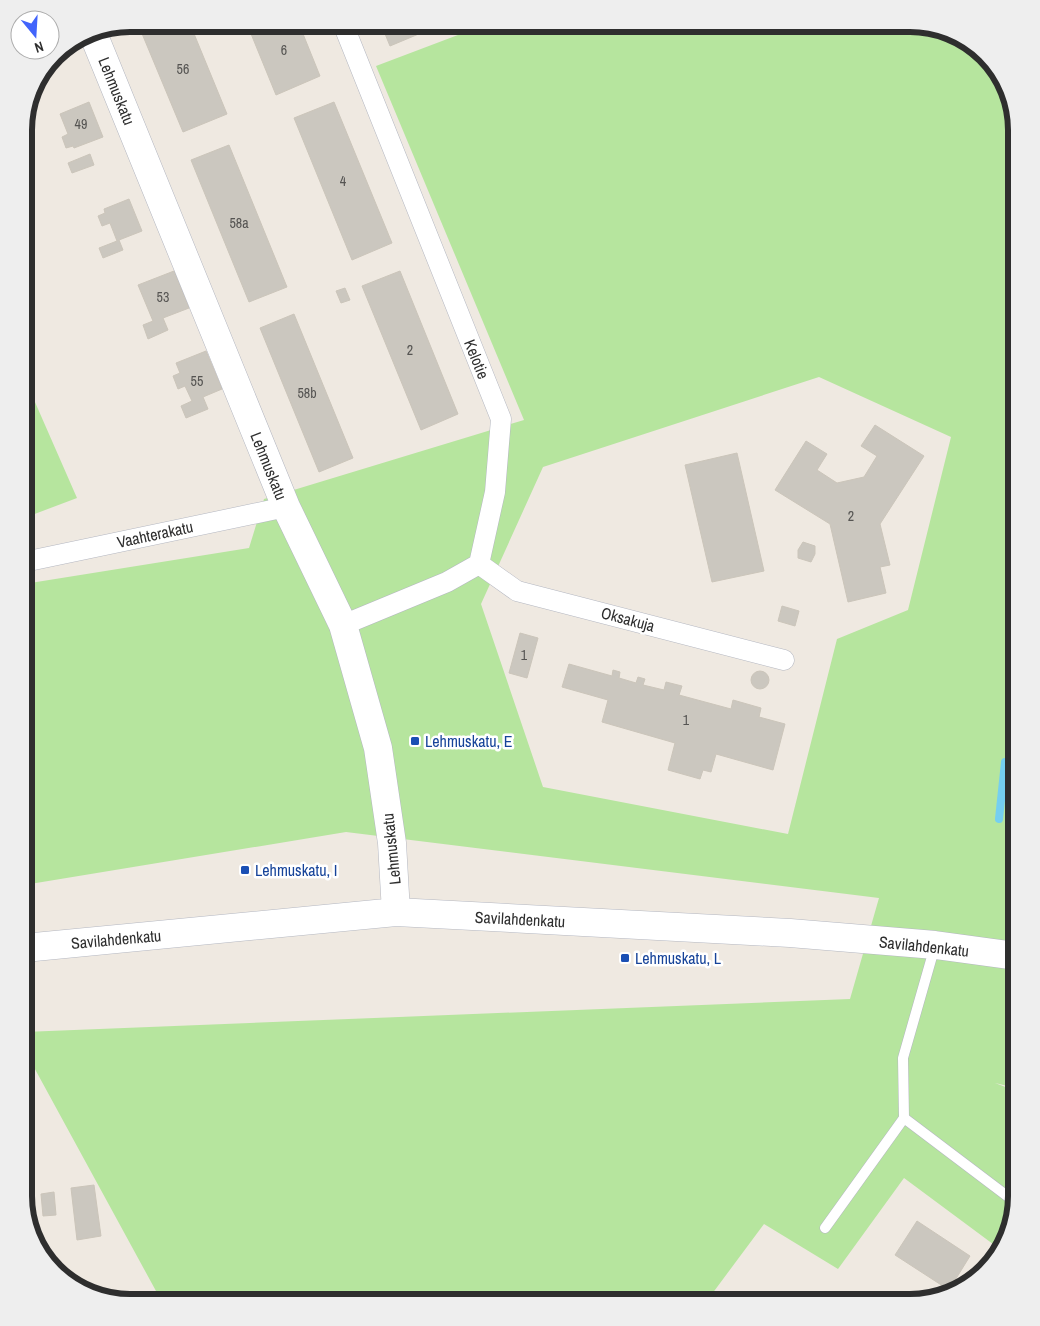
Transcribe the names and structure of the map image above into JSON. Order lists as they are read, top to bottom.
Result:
{
  "streets": {
    "main road": ["Lehmuskatu", "Savilahdenkatu"],
    "street": ["Kelotie", "Vaahterakatu", "Oksakuja"]
  },
  "crossings": [
    ["Lehmuskatu", "Vaahterakatu"],
    ["Lehmuskatu", "Savilahdenkatu"],
    ["Kelotie", "Oksakuja"]
  ],
  "places": {
    "transit": ["Lehmuskatu, E", "Lehmuskatu, I", "Lehmuskatu, L"]
  },
  "house_numbers": [
    "6",
    "56",
    "49",
    "4",
    "58a",
    "53",
    "2",
    "55",
    "58b",
    "2",
    "1",
    "1"
  ],
  "north": "bottom"
}
